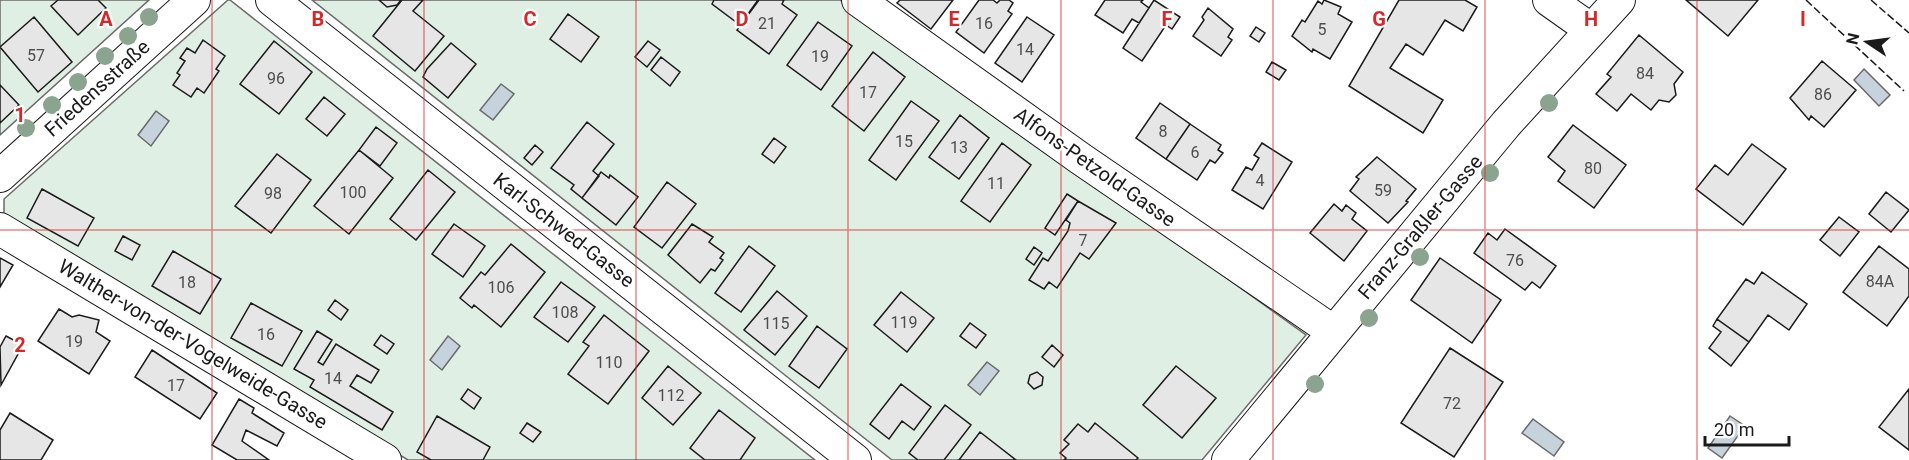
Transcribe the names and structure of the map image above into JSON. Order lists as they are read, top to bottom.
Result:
{
  "streets": {
    "street": [
      "Friedensstraße",
      "Alfons-Petzold-Gasse",
      "Franz-Graßler-Gasse",
      "Karl-Schwed-Gasse",
      "Walther-von-der-Vogelweide-Gasse"
    ]
  },
  "crossings": [
    ["Alfons-Petzold-Gasse", "Franz-Graßler-Gasse"]
  ],
  "house_numbers": [
    "21",
    "16",
    "5",
    "14",
    "57",
    "19",
    "84",
    "96",
    "17",
    "86",
    "8",
    "15",
    "13",
    "6",
    "80",
    "4",
    "11",
    "59",
    "100",
    "98",
    "7",
    "76",
    "84A",
    "18",
    "106",
    "108",
    "119",
    "115",
    "16",
    "19",
    "110",
    "14",
    "17",
    "112",
    "72"
  ],
  "scale_bar": "20 m",
  "north": "left",
  "grid": {
    "columns": [
      "A",
      "B",
      "C",
      "D",
      "E",
      "F",
      "G",
      "H",
      "I"
    ],
    "rows": ["1", "2"]
  }
}
